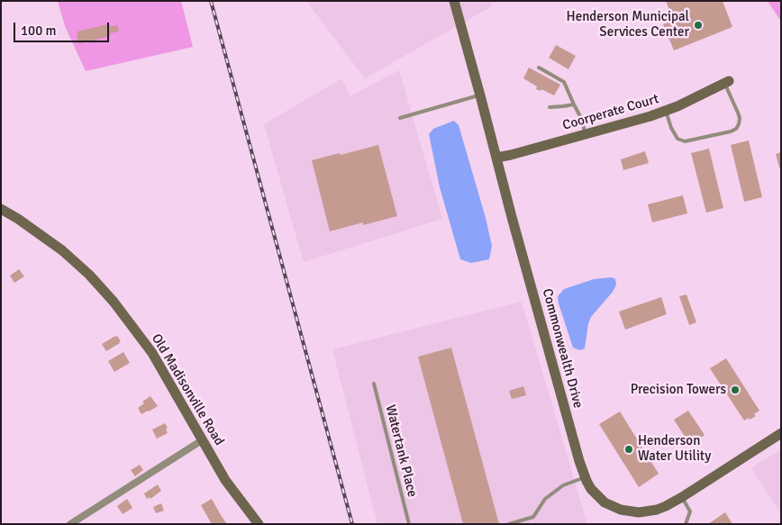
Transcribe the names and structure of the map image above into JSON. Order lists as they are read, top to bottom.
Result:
{
  "streets": {
    "street": ["Coorperate Court", "Commonwealth Drive", "Old Madisonville Road"],
    "lane": ["Watertank Place"]
  },
  "crossings": [
    ["Coorperate Court", "Commonwealth Drive"]
  ],
  "places": ["Henderson Municipal Services Center", "Precision Towers", "Henderson Water Utility"],
  "scale_bar": "100 m"
}
